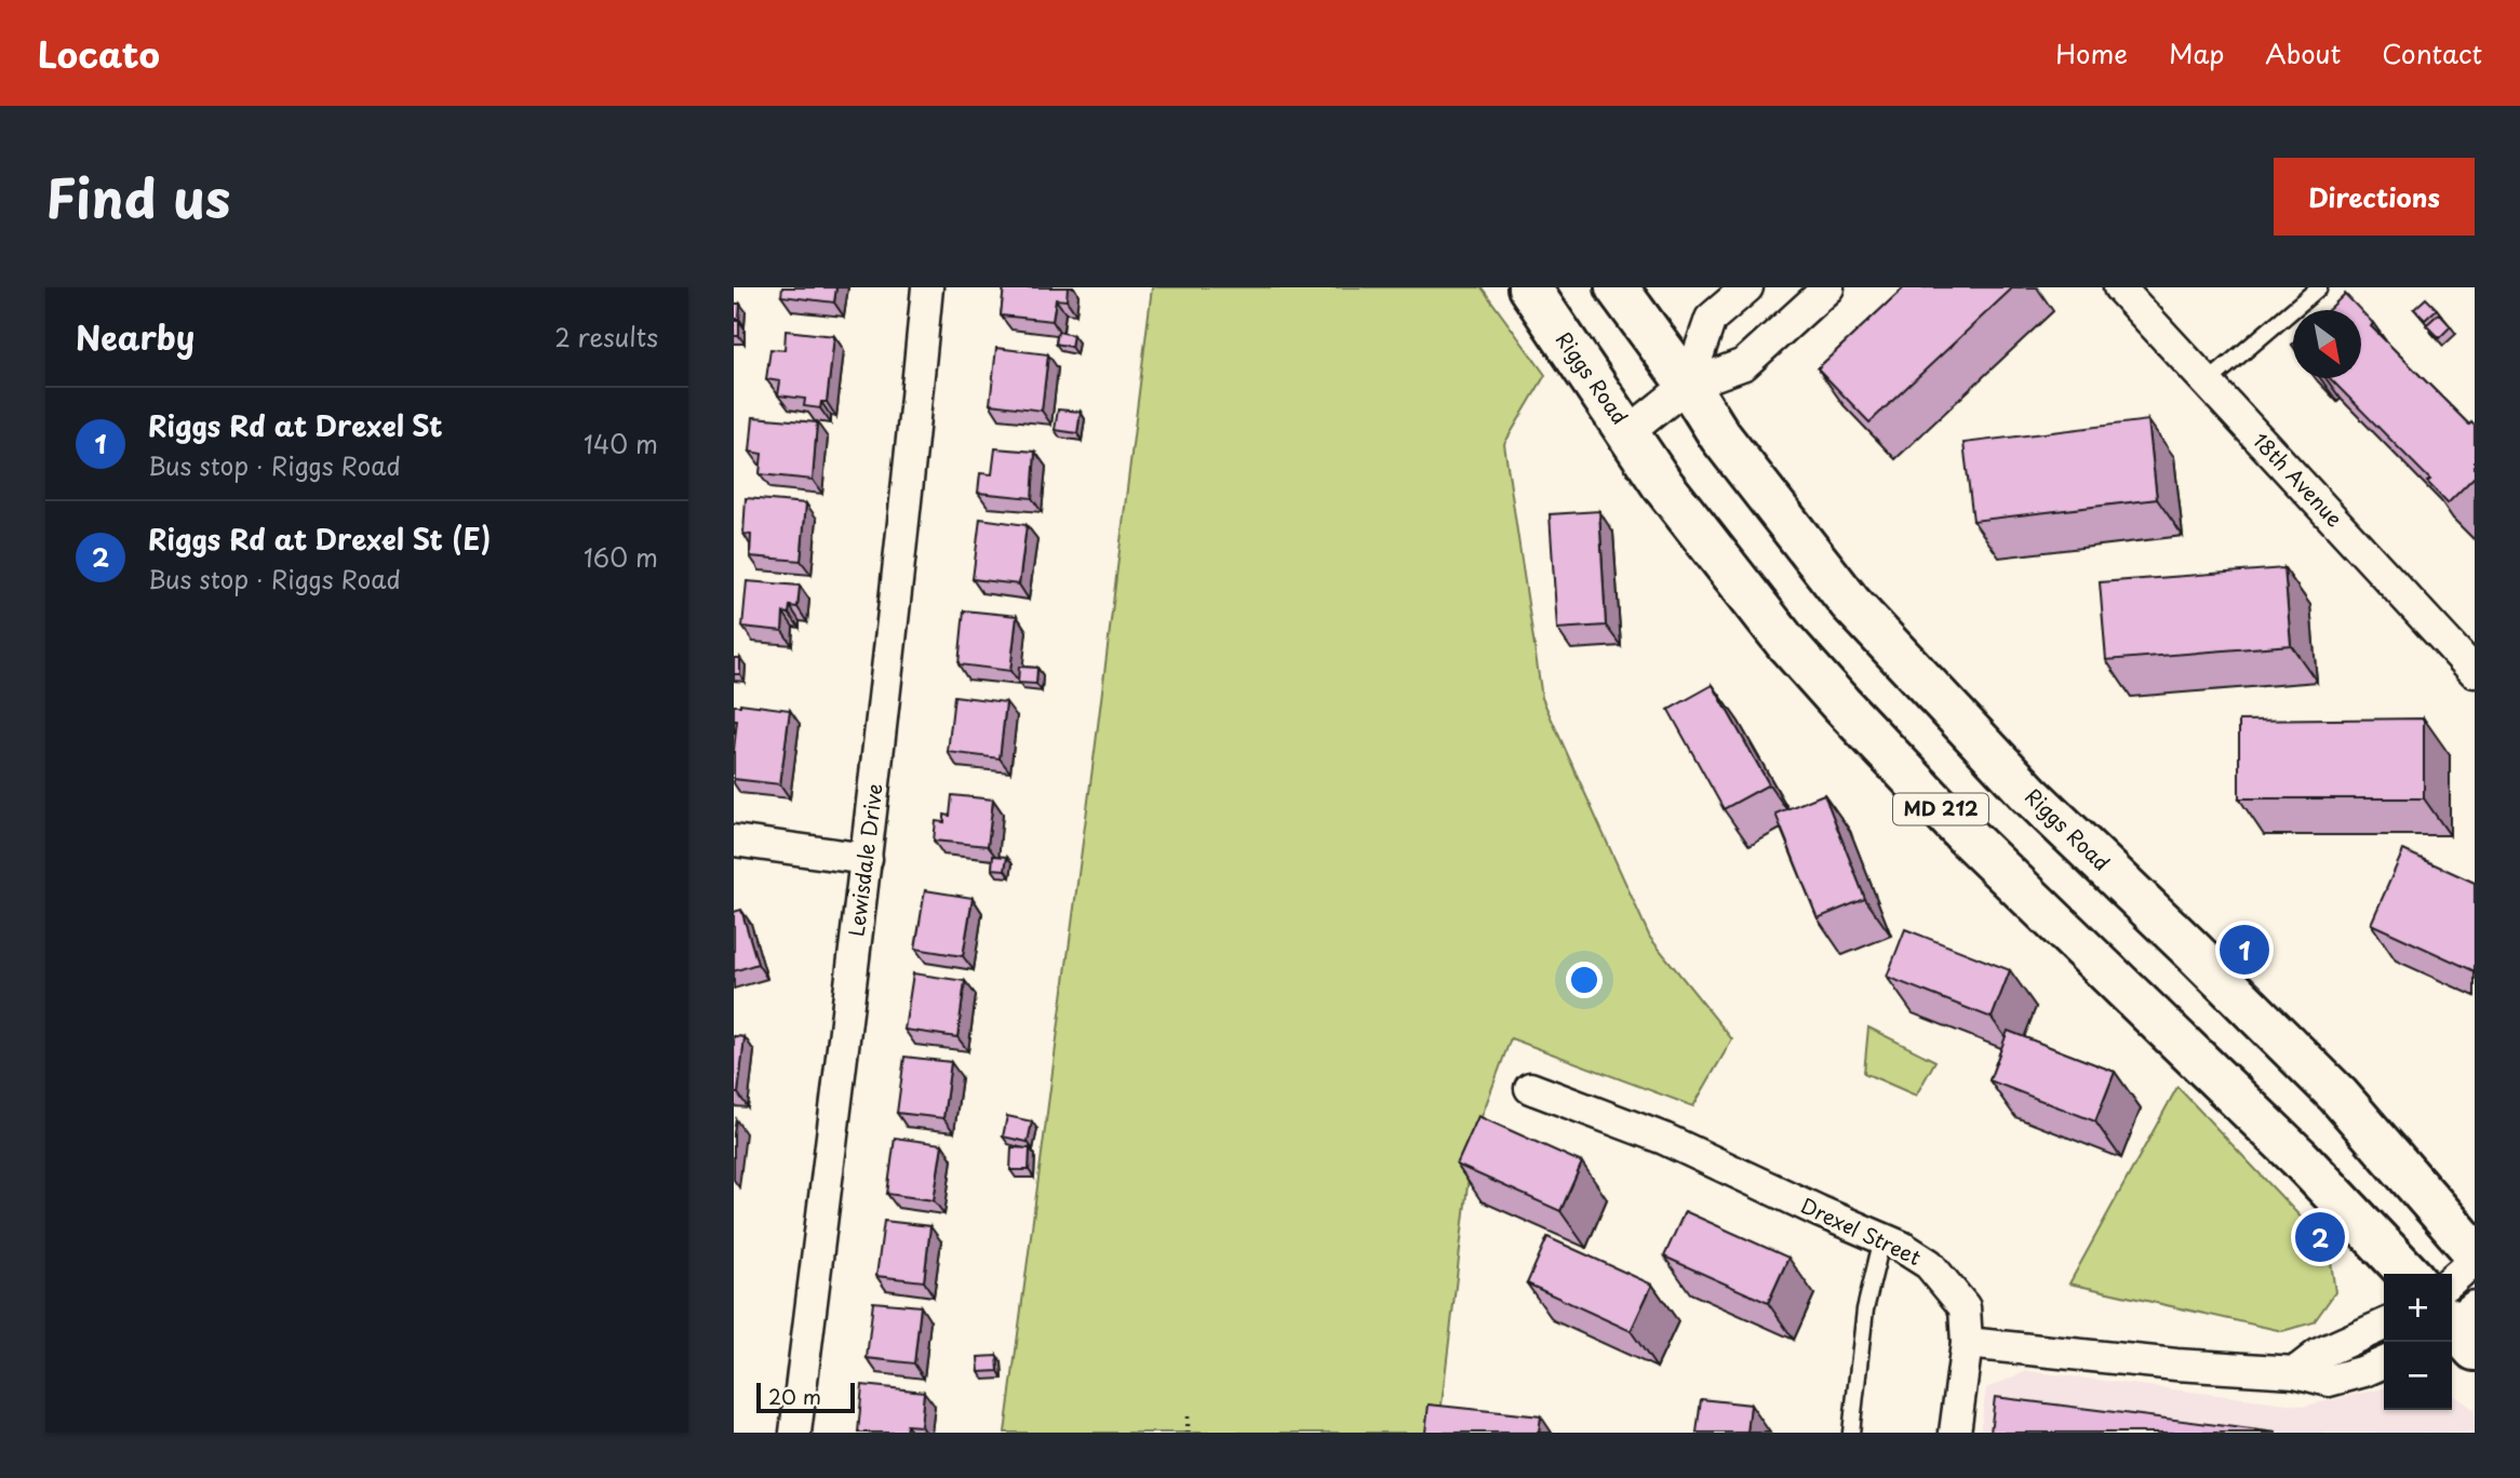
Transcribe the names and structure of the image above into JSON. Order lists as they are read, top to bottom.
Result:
{
  "streets": {
    "main road": ["Riggs Road", "MD 212"],
    "street": ["18th Avenue", "Lewisdale Drive", "Drexel Street"]
  },
  "scale_bar": "20 m",
  "north": "bottom right",
  "page": {
    "header": "Locato",
    "nav": [
      "Home",
      "Map",
      "About",
      "Contact"
    ],
    "title": "Find us",
    "buttons": "Directions",
    "heading": ["Nearby", "2 results"],
    "list": [
      {
        "mark": "1",
        "name": "Riggs Rd at Drexel St",
        "note": "Bus stop · Riggs Road",
        "value": "140 m"
      },
      {
        "mark": "2",
        "name": "Riggs Rd at Drexel St (E)",
        "note": "Bus stop · Riggs Road",
        "value": "160 m"
      }
    ],
    "pins": ["1", "2"],
    "map_buttons": ["+", "−"],
    "scale": "20 m"
  }
}
